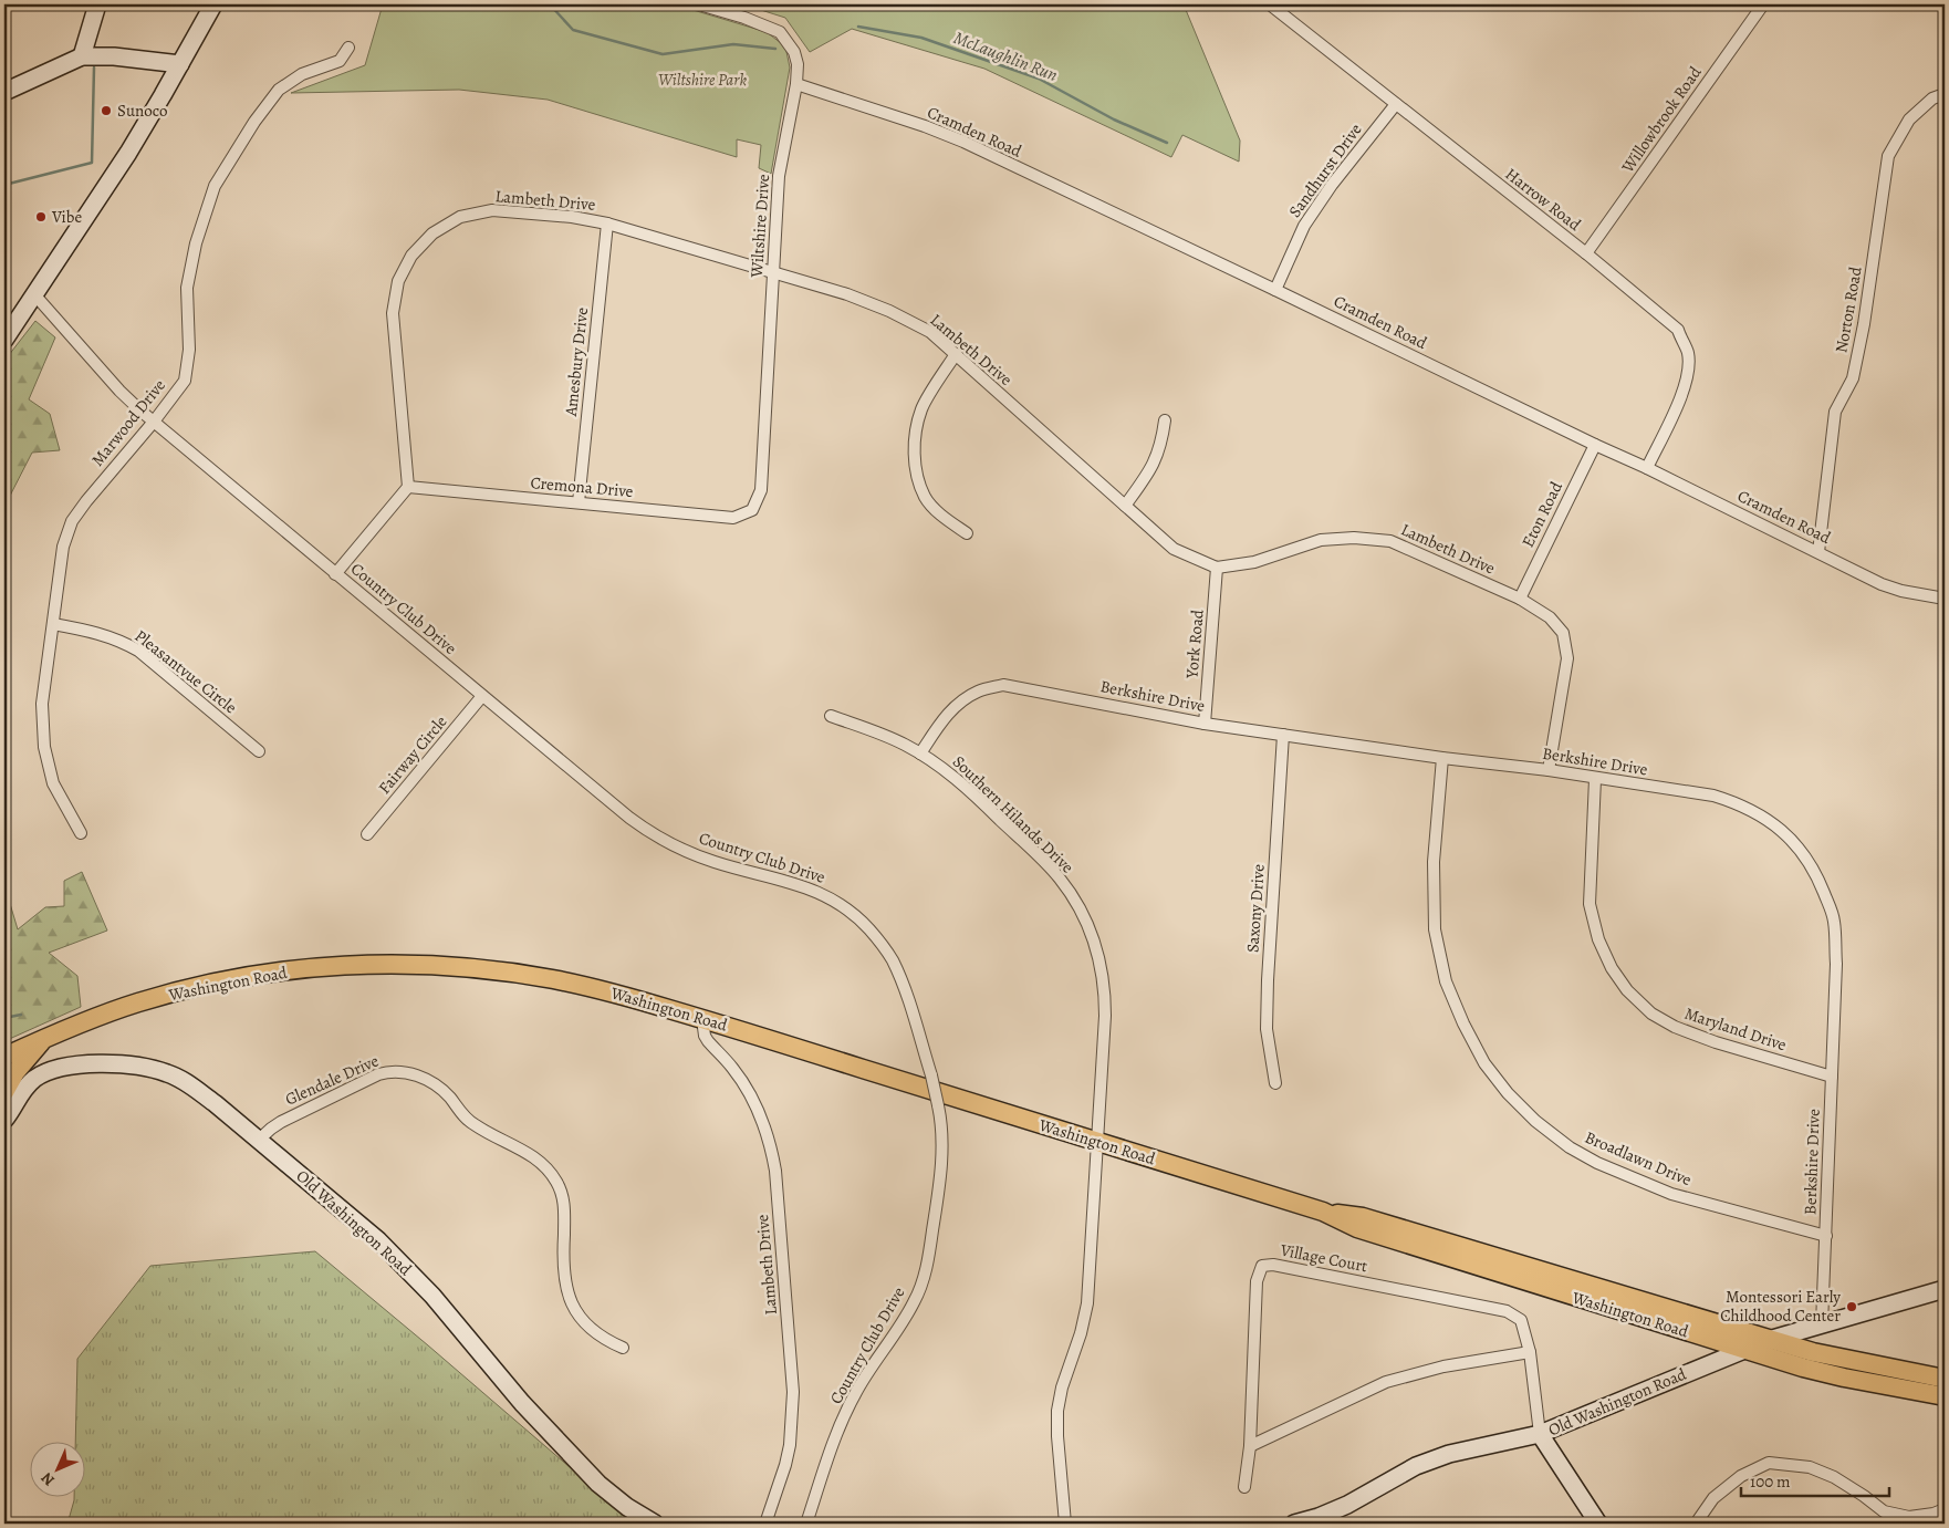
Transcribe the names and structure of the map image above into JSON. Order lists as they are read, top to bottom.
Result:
{
  "streets": {
    "main road": ["Washington Road"],
    "street": [
      "Willowbrook Road",
      "Cramden Road",
      "Sandhurst Drive",
      "Harrow Road",
      "Lambeth Drive",
      "Wiltshire Drive",
      "Norton Road",
      "Amesbury Drive",
      "Marwood Drive",
      "Cremona Drive",
      "Eton Road",
      "Country Club Drive",
      "York Road",
      "Pleasantvue Circle",
      "Berkshire Drive",
      "Fairway Circle",
      "Southern Hilands Drive",
      "Saxony Drive",
      "Maryland Drive",
      "Glendale Drive",
      "Broadlawn Drive",
      "Old Washington Road",
      "Village Court"
    ]
  },
  "crossings": [
    ["Willowbrook Road", "Harrow Road"],
    ["Cramden Road", "Sandhurst Drive"],
    ["Cramden Road", "Harrow Road"],
    ["Cramden Road", "Wiltshire Drive"],
    ["Cramden Road", "Norton Road"],
    ["Cramden Road", "Eton Road"],
    ["Sandhurst Drive", "Harrow Road"],
    ["Lambeth Drive", "Wiltshire Drive"],
    ["Lambeth Drive", "Amesbury Drive"],
    ["Lambeth Drive", "Cremona Drive"],
    ["Lambeth Drive", "Eton Road"],
    ["Lambeth Drive", "York Road"],
    ["Lambeth Drive", "Berkshire Drive"],
    ["Lambeth Drive", "Washington Road"],
    ["Wiltshire Drive", "Cremona Drive"],
    ["Amesbury Drive", "Cremona Drive"],
    ["Marwood Drive", "Country Club Drive"],
    ["Marwood Drive", "Pleasantvue Circle"],
    ["Country Club Drive", "Fairway Circle"],
    ["York Road", "Berkshire Drive"],
    ["Berkshire Drive", "Southern Hilands Drive"],
    ["Berkshire Drive", "Saxony Drive"],
    ["Berkshire Drive", "Maryland Drive"],
    ["Berkshire Drive", "Broadlawn Drive"],
    ["Berkshire Drive", "Old Washington Road"],
    ["Southern Hilands Drive", "Washington Road"],
    ["Washington Road", "Old Washington Road"],
    ["Glendale Drive", "Old Washington Road"],
    ["Old Washington Road", "Village Court"]
  ],
  "water": ["McLaughlin Run"],
  "parks": ["Wiltshire Park"],
  "places": ["Sunoco", "Vibe", "Montessori Early Childhood Center"],
  "scale_bar": "100 m",
  "north": "bottom left"
}
